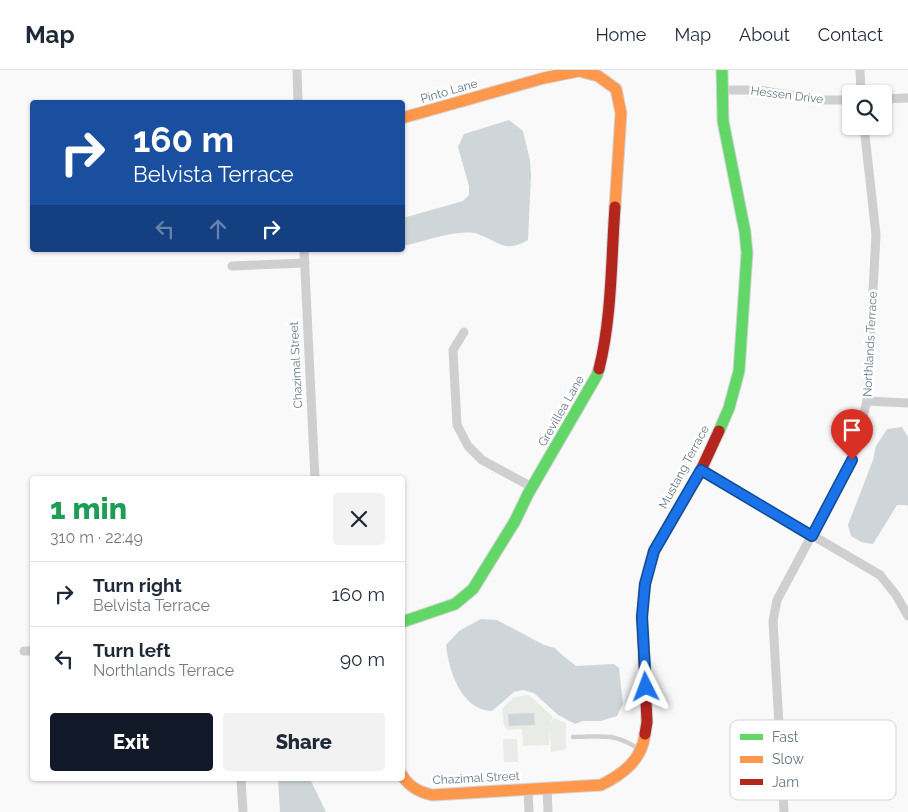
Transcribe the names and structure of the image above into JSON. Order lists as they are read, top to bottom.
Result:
{
  "streets": {
    "street": [
      "Pinto Lane",
      "Hessen Drive",
      "Northlands Terrace",
      "Chazimal Street",
      "Grevillea Lane",
      "Mustang Terrace"
    ]
  },
  "crossings": [
    ["Pinto Lane", "Grevillea Lane"],
    ["Hessen Drive", "Mustang Terrace"],
    ["Chazimal Street", "Mustang Terrace"]
  ],
  "legend": ["Fast", "Slow", "Jam"],
  "page": {
    "header": "Map",
    "nav": [
      "Home",
      "Map",
      "About",
      "Contact"
    ],
    "turn": ["160 m", "Belvista Terrace"],
    "heading": ["1 min", "310 m · 22:49"],
    "list": [
      {
        "name": "Turn right",
        "note": "Belvista Terrace",
        "value": "160 m"
      },
      {
        "name": "Turn left",
        "note": "Northlands Terrace",
        "value": "90 m"
      }
    ],
    "buttons": ["Exit", "Share"]
  }
}
